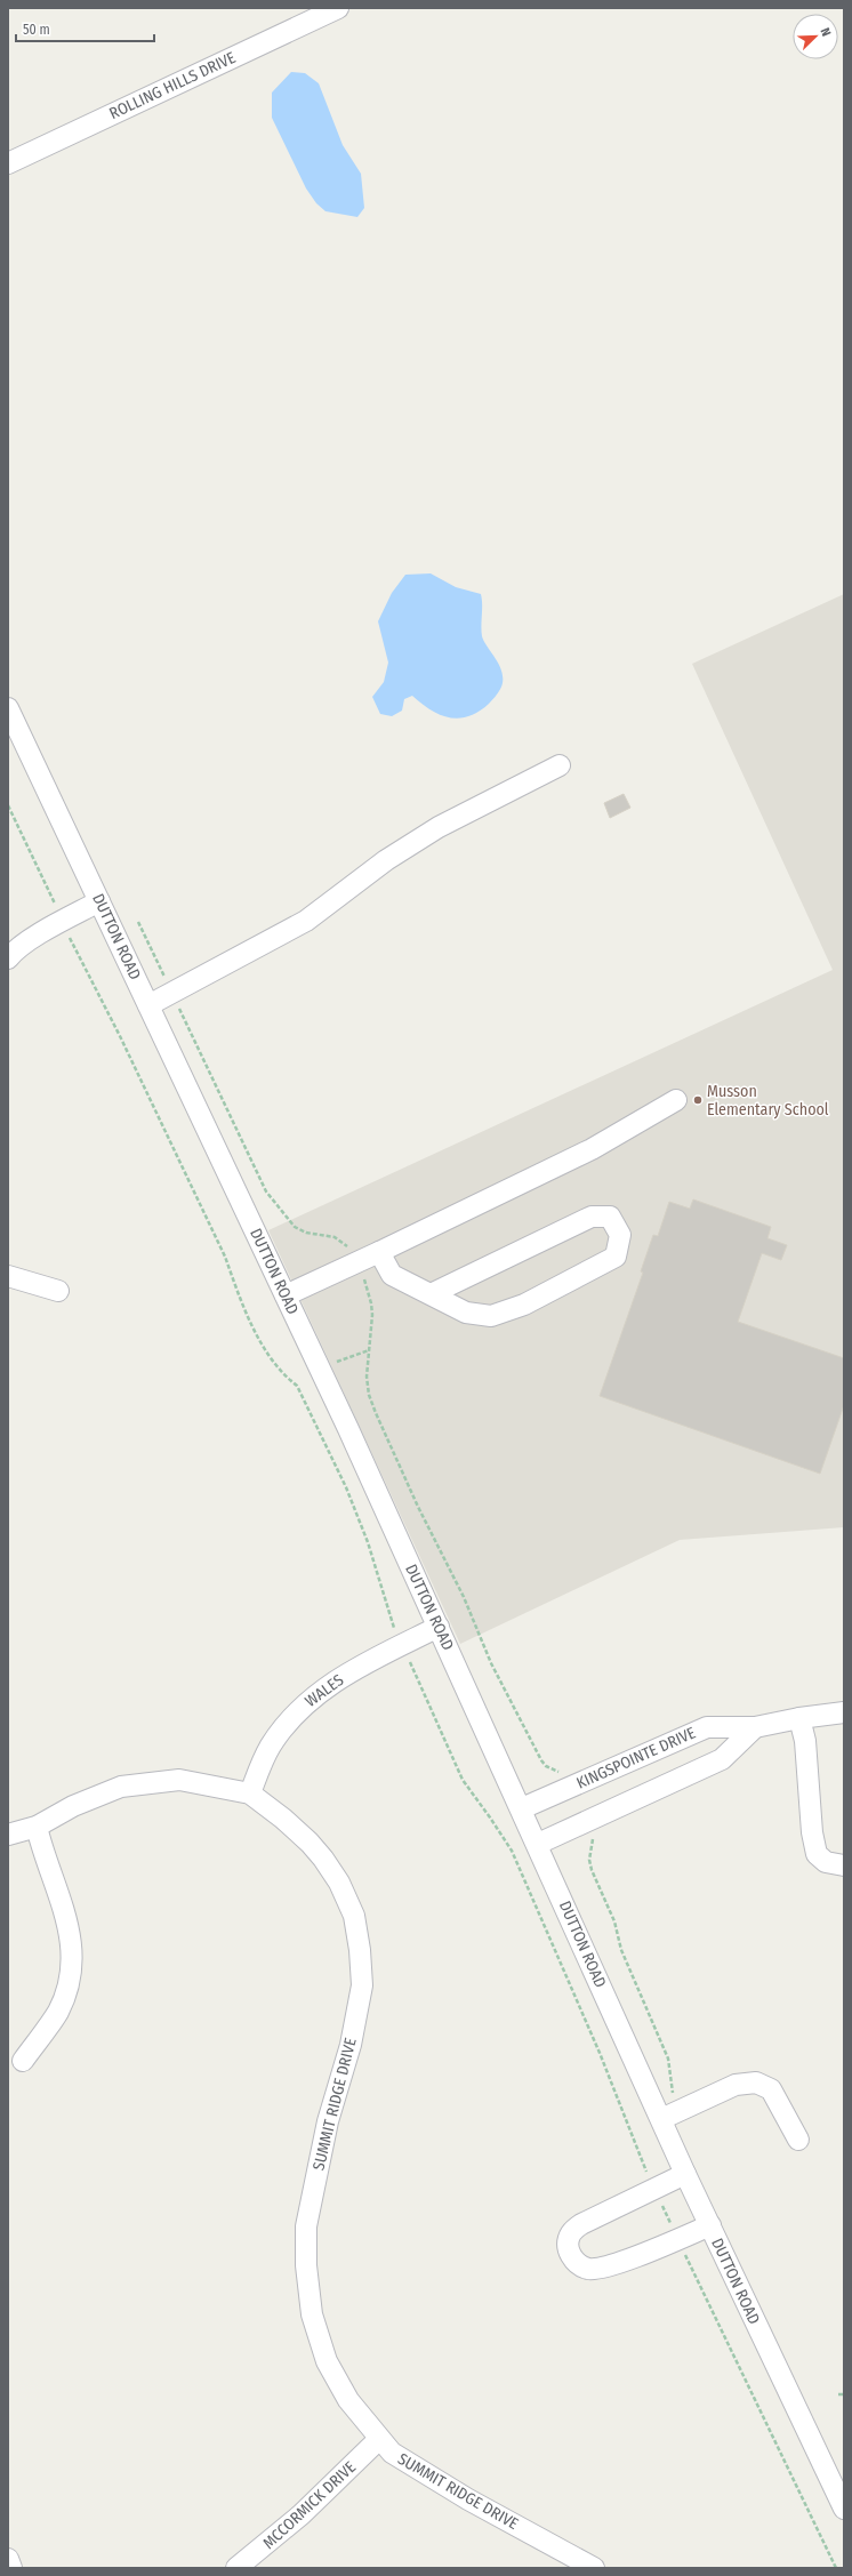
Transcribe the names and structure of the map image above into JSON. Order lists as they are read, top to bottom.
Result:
{
  "streets": {
    "street": [
      "ROLLING HILLS DRIVE",
      "DUTTON ROAD",
      "WALES",
      "KINGSPOINTE DRIVE",
      "SUMMIT RIDGE DRIVE",
      "MCCORMICK DRIVE"
    ]
  },
  "crossings": [
    ["DUTTON ROAD", "WALES"],
    ["DUTTON ROAD", "KINGSPOINTE DRIVE"],
    ["WALES", "SUMMIT RIDGE DRIVE"],
    ["SUMMIT RIDGE DRIVE", "MCCORMICK DRIVE"]
  ],
  "places": ["Musson Elementary School"],
  "scale_bar": "50 m",
  "north": "top right"
}
